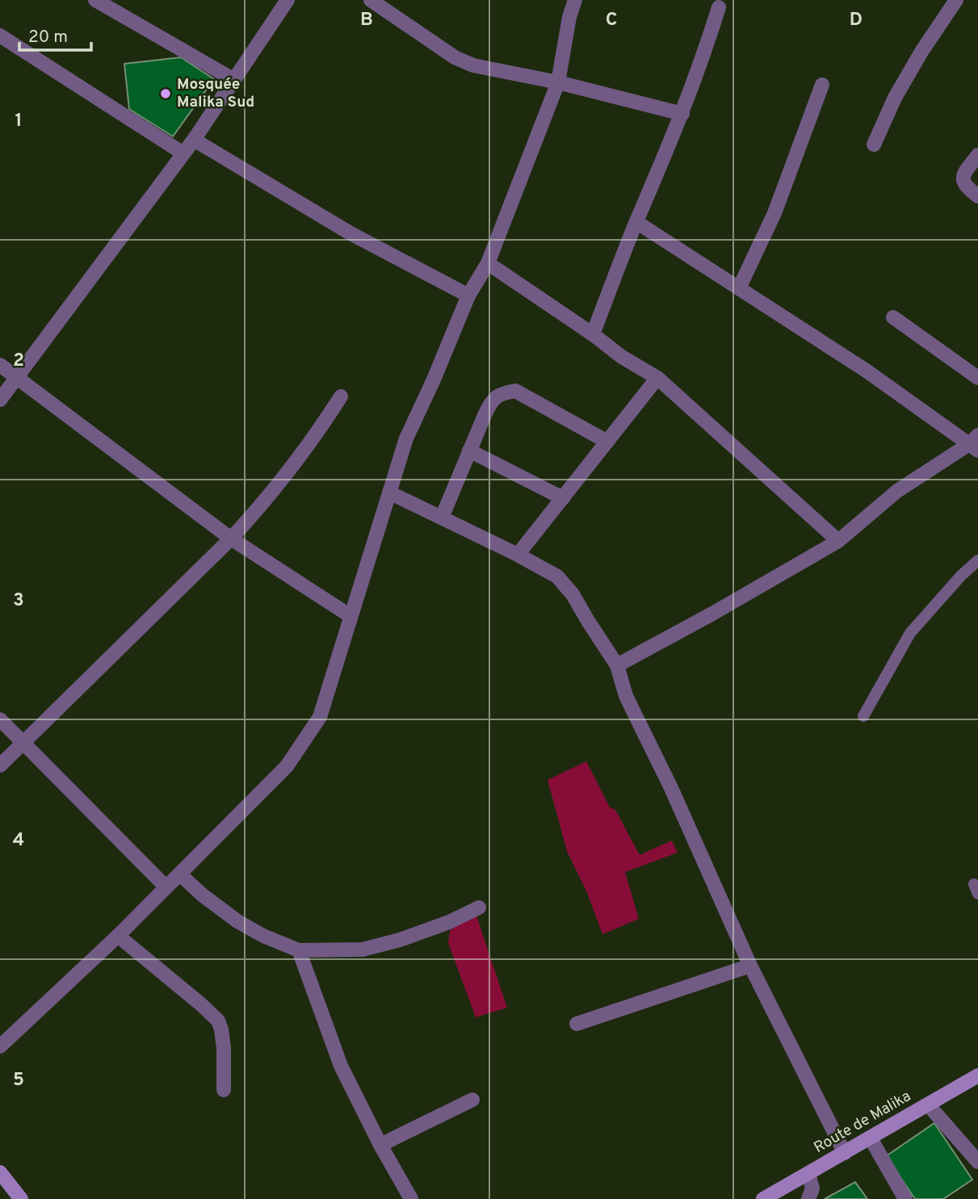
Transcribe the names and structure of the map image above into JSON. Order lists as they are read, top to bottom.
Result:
{
  "streets": {
    "main road": ["Route de Malika"]
  },
  "places": ["Mosquée Malika Sud"],
  "scale_bar": "20 m",
  "grid": {
    "columns": ["B", "C", "D"],
    "rows": [
      "1",
      "2",
      "3",
      "4",
      "5"
    ]
  }
}
